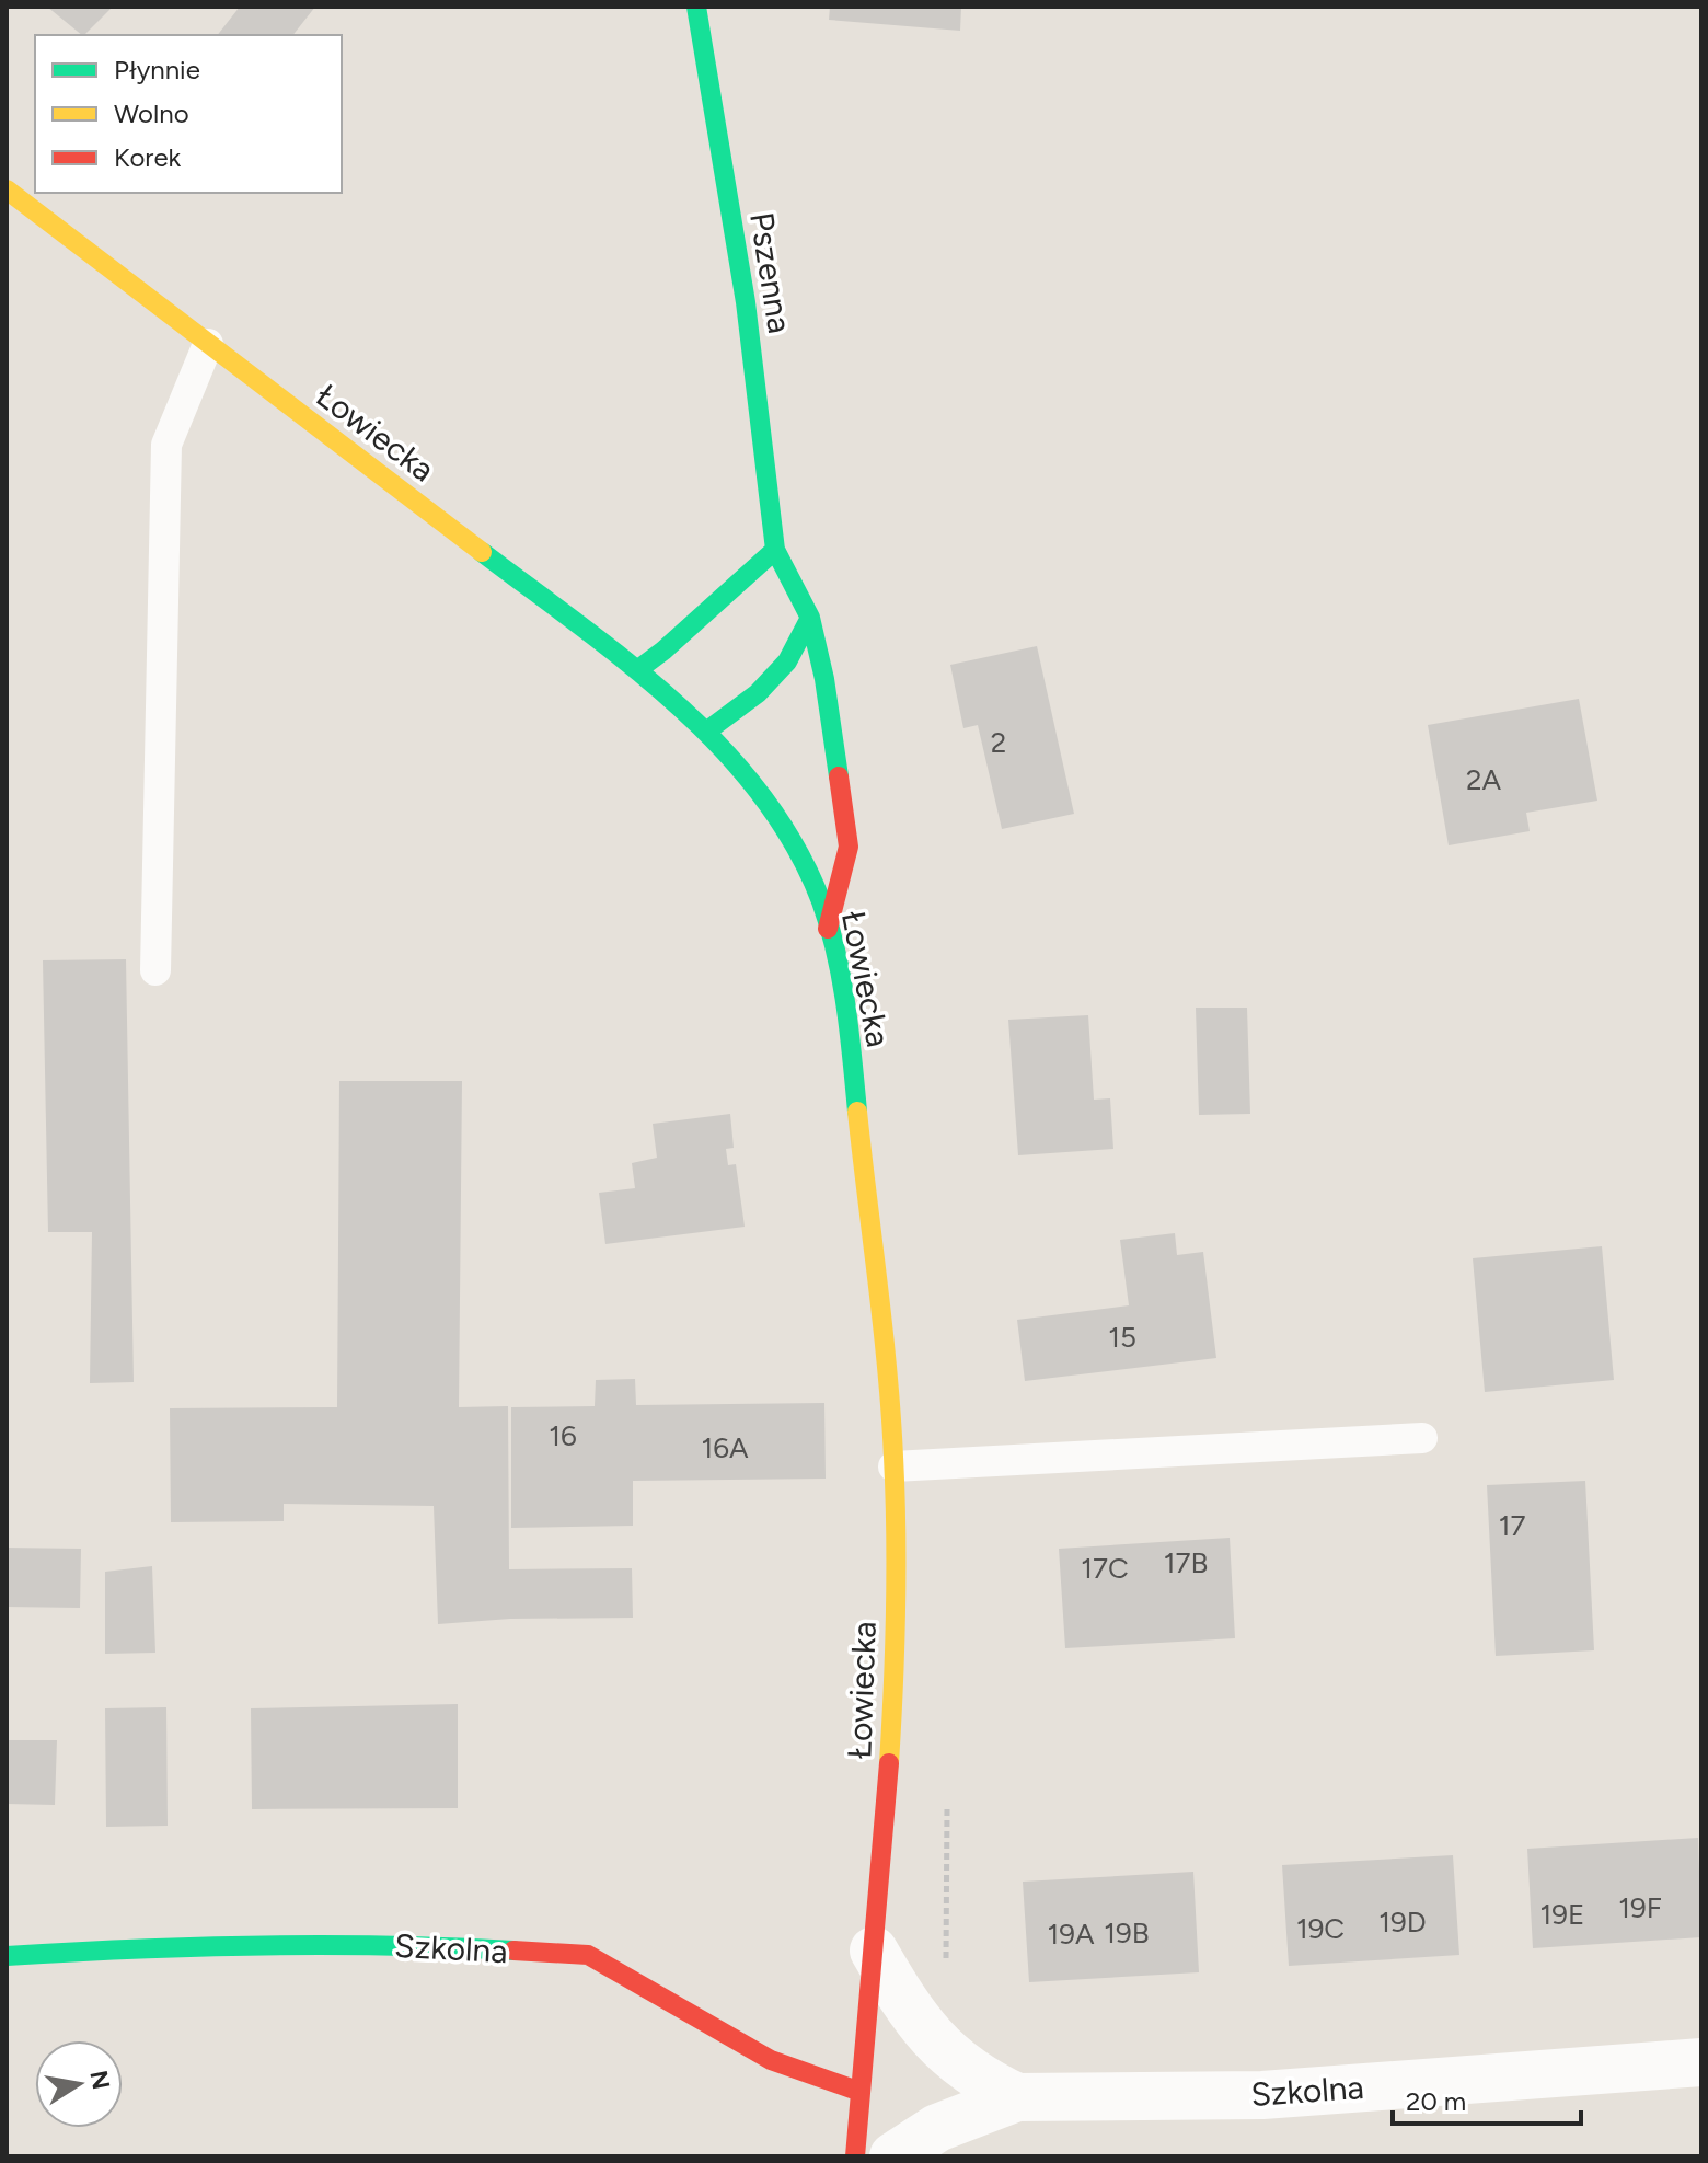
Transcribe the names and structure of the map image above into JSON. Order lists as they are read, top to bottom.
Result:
{
  "streets": {
    "street": ["Pszenna", "Łowiecka", "Szkolna"]
  },
  "crossings": [
    ["Pszenna", "Łowiecka"],
    ["Łowiecka", "Szkolna"]
  ],
  "house_numbers": [
    "2",
    "2A",
    "15",
    "16",
    "16A",
    "17",
    "17B",
    "17C",
    "19F",
    "19E",
    "19D",
    "19C",
    "19B",
    "19A"
  ],
  "legend": ["Płynnie", "Wolno", "Korek"],
  "scale_bar": "20 m",
  "north": "right"
}
